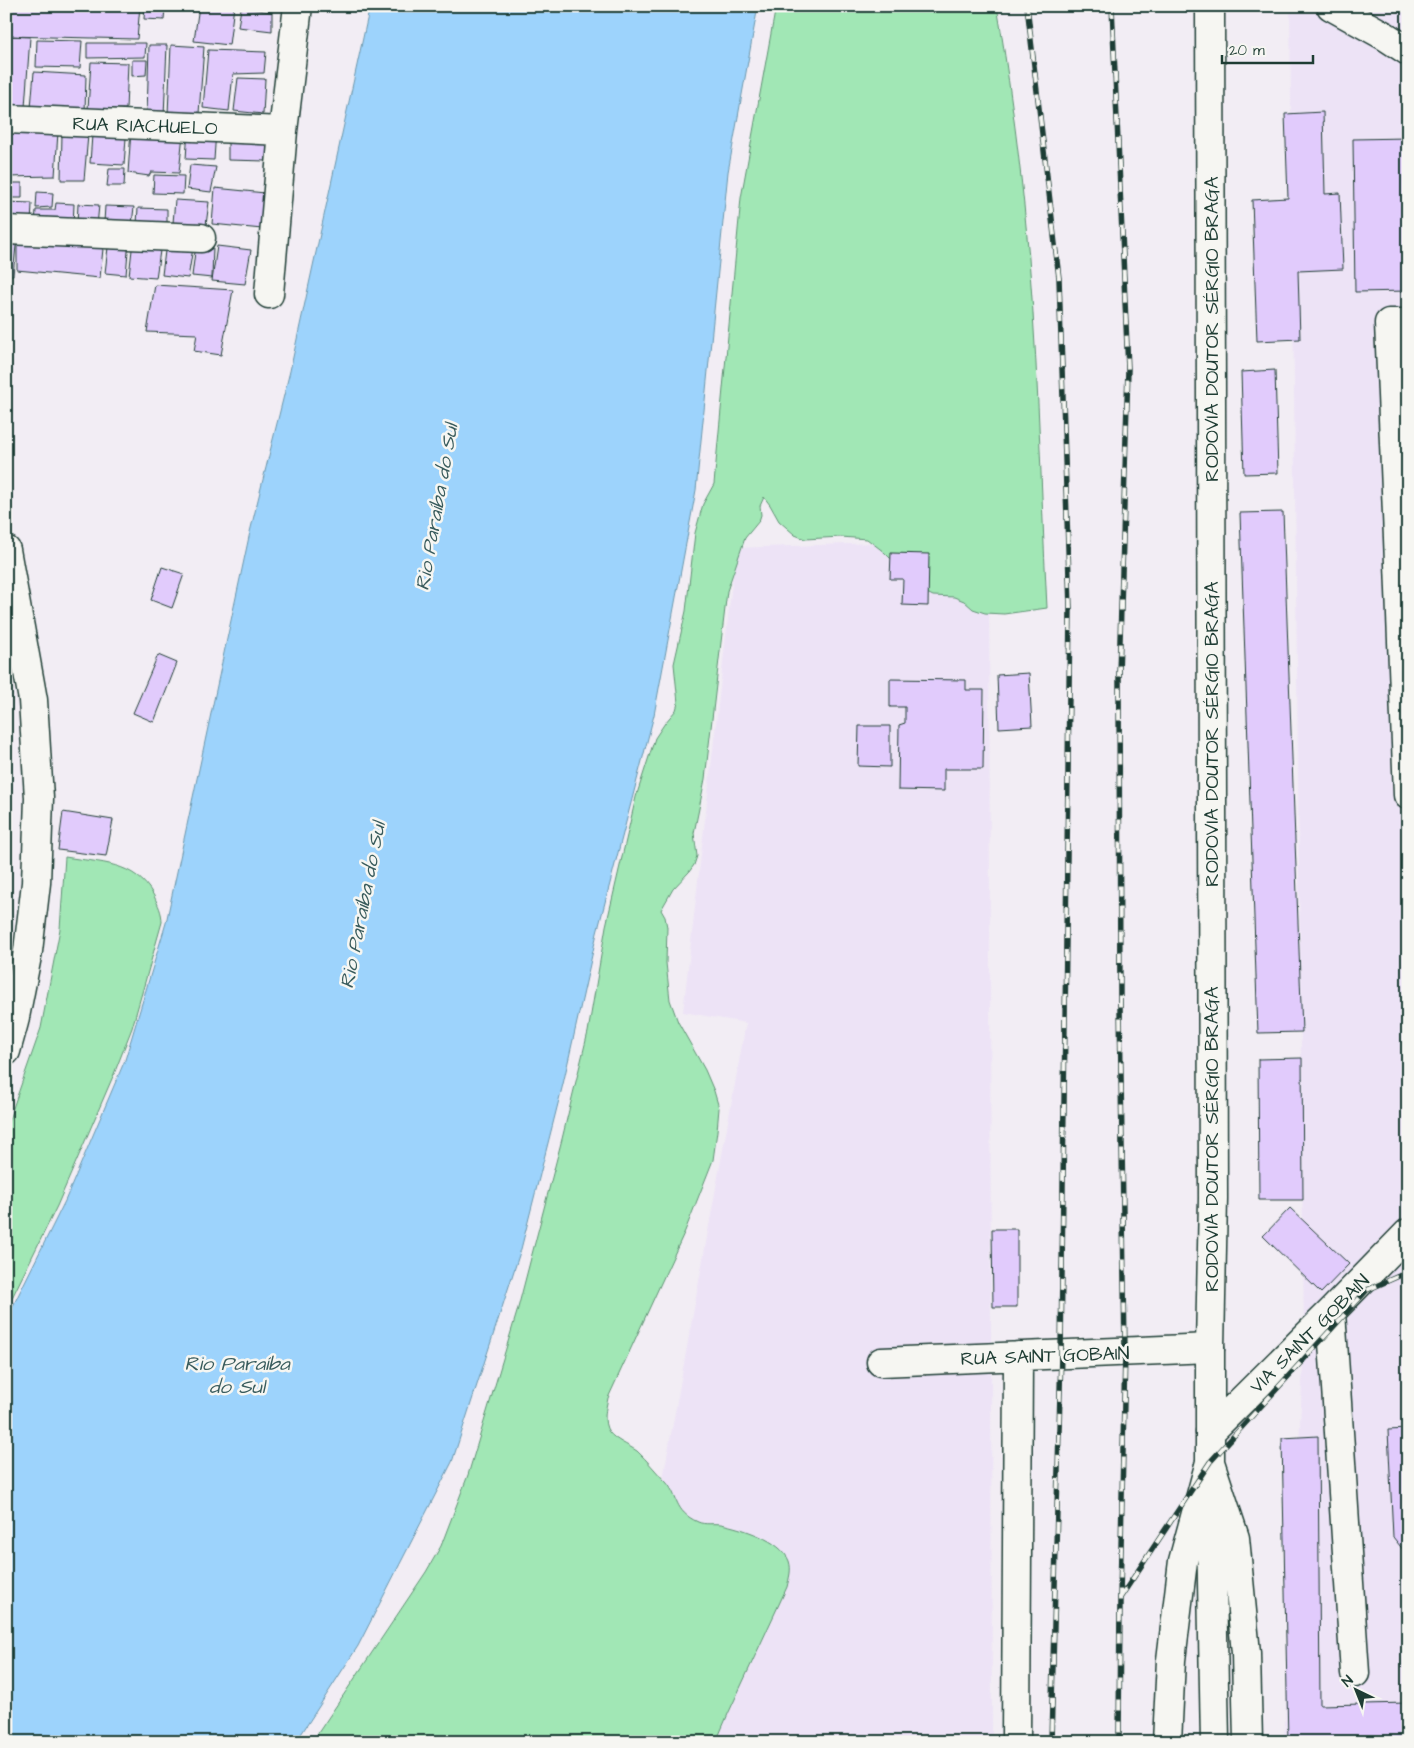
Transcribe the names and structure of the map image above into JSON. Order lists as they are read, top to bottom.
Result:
{
  "streets": {
    "main road": [
      "RUA RIACHUELO",
      "RODOVIA DOUTOR SÉRGIO BRAGA",
      "VIA SAINT GOBAIN",
      "RUA SAINT GOBAIN"
    ]
  },
  "crossings": [
    ["RODOVIA DOUTOR SÉRGIO BRAGA", "VIA SAINT GOBAIN"],
    ["RODOVIA DOUTOR SÉRGIO BRAGA", "RUA SAINT GOBAIN"]
  ],
  "water": ["Rio Paraíba do Sul"],
  "scale_bar": "20 m",
  "north": "top left"
}
